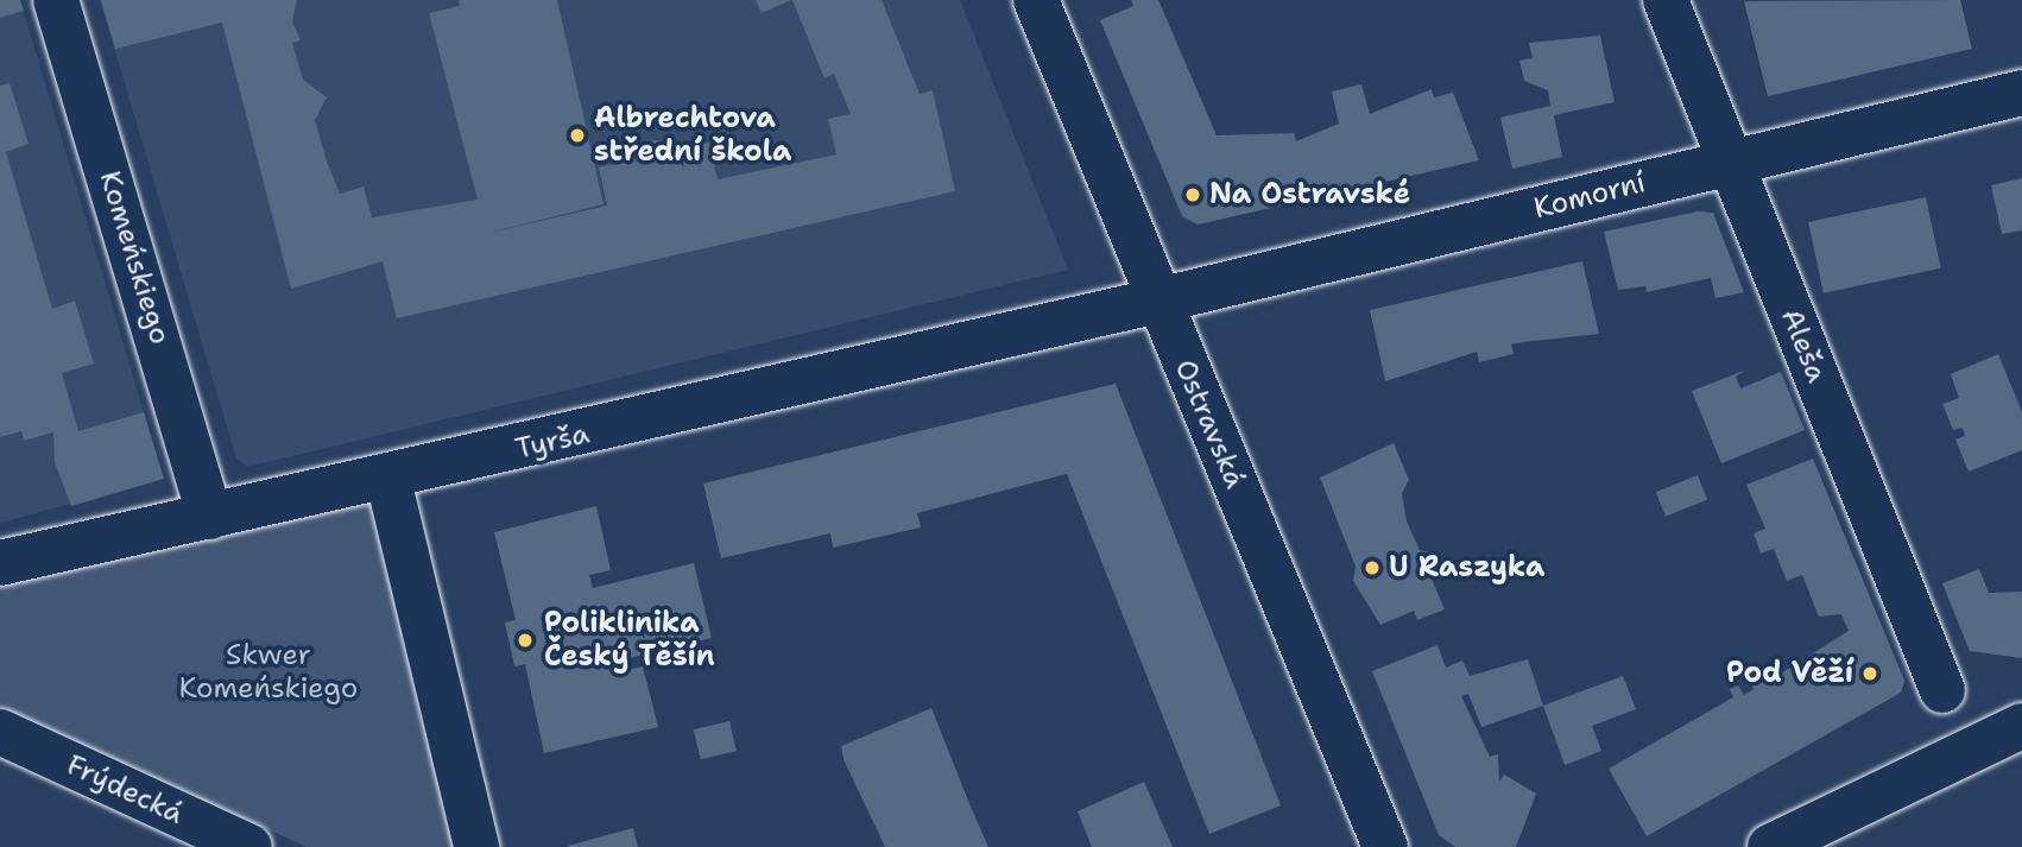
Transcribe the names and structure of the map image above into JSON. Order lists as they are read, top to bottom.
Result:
{
  "streets": {
    "street": [
      "Komorní",
      "Komeńskiego",
      "Aleša",
      "Ostravská",
      "Tyrša",
      "Frýdecká"
    ]
  },
  "crossings": [
    ["Komorní", "Aleša"],
    ["Komorní", "Ostravská"],
    ["Komorní", "Tyrša"],
    ["Komeńskiego", "Tyrša"]
  ],
  "parks": ["Skwer Komeńskiego"],
  "places": [
    "Albrechtova střední škola",
    "Na Ostravské",
    "U Raszyka",
    "Poliklinika Český Těšín",
    "Pod Věží"
  ]
}
